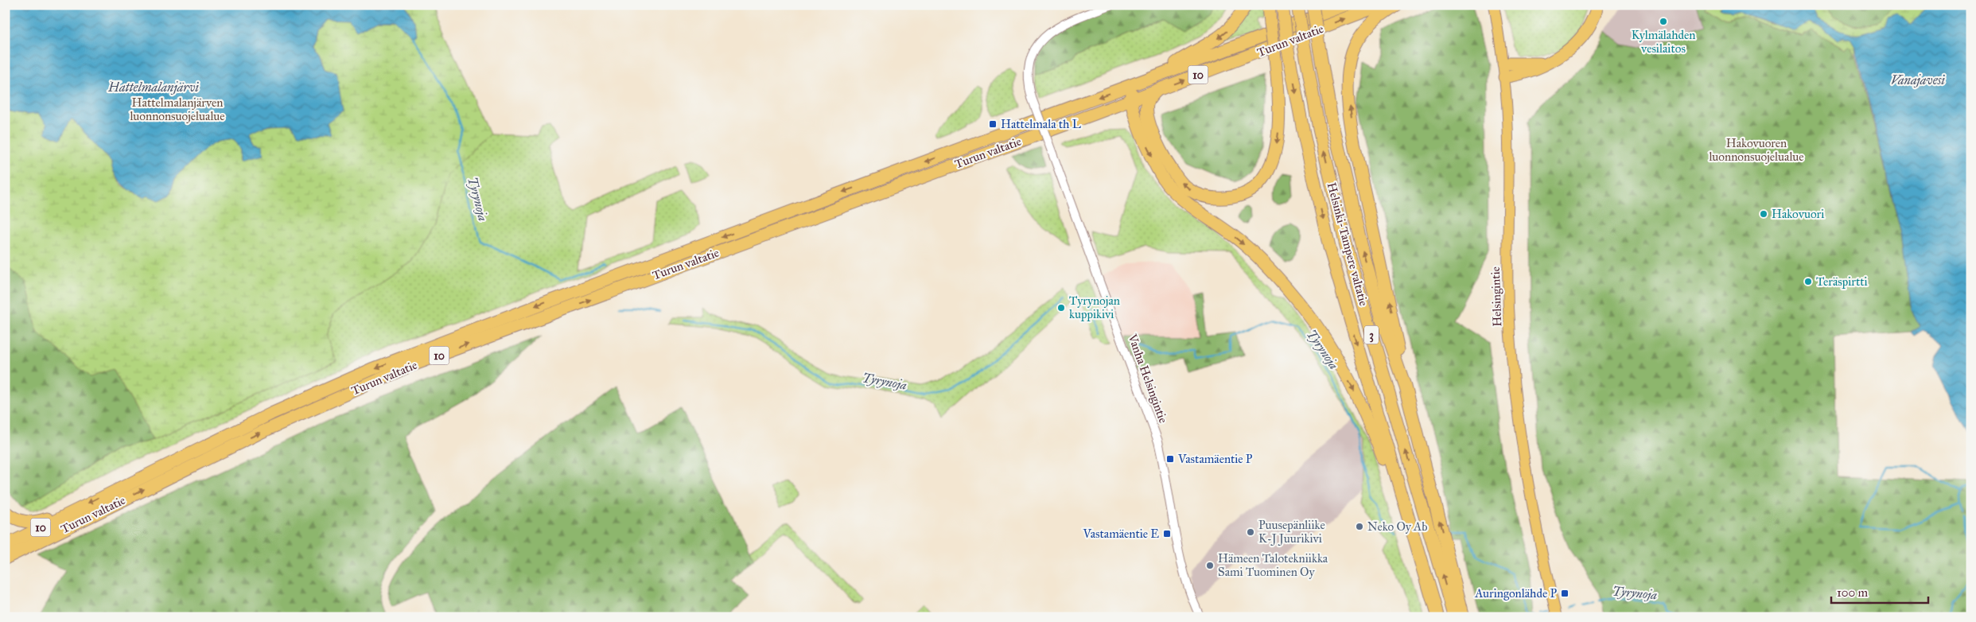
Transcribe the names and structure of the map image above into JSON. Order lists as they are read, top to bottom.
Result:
{
  "streets": {
    "highway": [
      "Turun valtatie",
      "10",
      "Helsinki-Tampere valtatie",
      "3"
    ],
    "main road": ["Helsingintie"],
    "street": ["Vanha Helsingintie"]
  },
  "water": ["Vanajavesi", "Hattelmalanjärvi", "Tyrynoja"],
  "parks": ["Hattelmalanjärven luonnonsuojelualue", "Hakovuoren luonnonsuojelualue"],
  "places": {
    "other": [
      "Kylmälahden vesilaitos",
      "Hakovuori",
      "Teräspirtti",
      "Tyrynojan kuppikivi",
      "Neko Oy Ab",
      "Puusepänliike K-J Juurikivi",
      "Hämeen Talotekniikka Sami Tuominen Oy"
    ],
    "transit": [
      "Hattelmala th L",
      "Vastamäentie P",
      "Vastamäentie E",
      "Auringonlähde P"
    ]
  },
  "scale_bar": "100 m"
}
